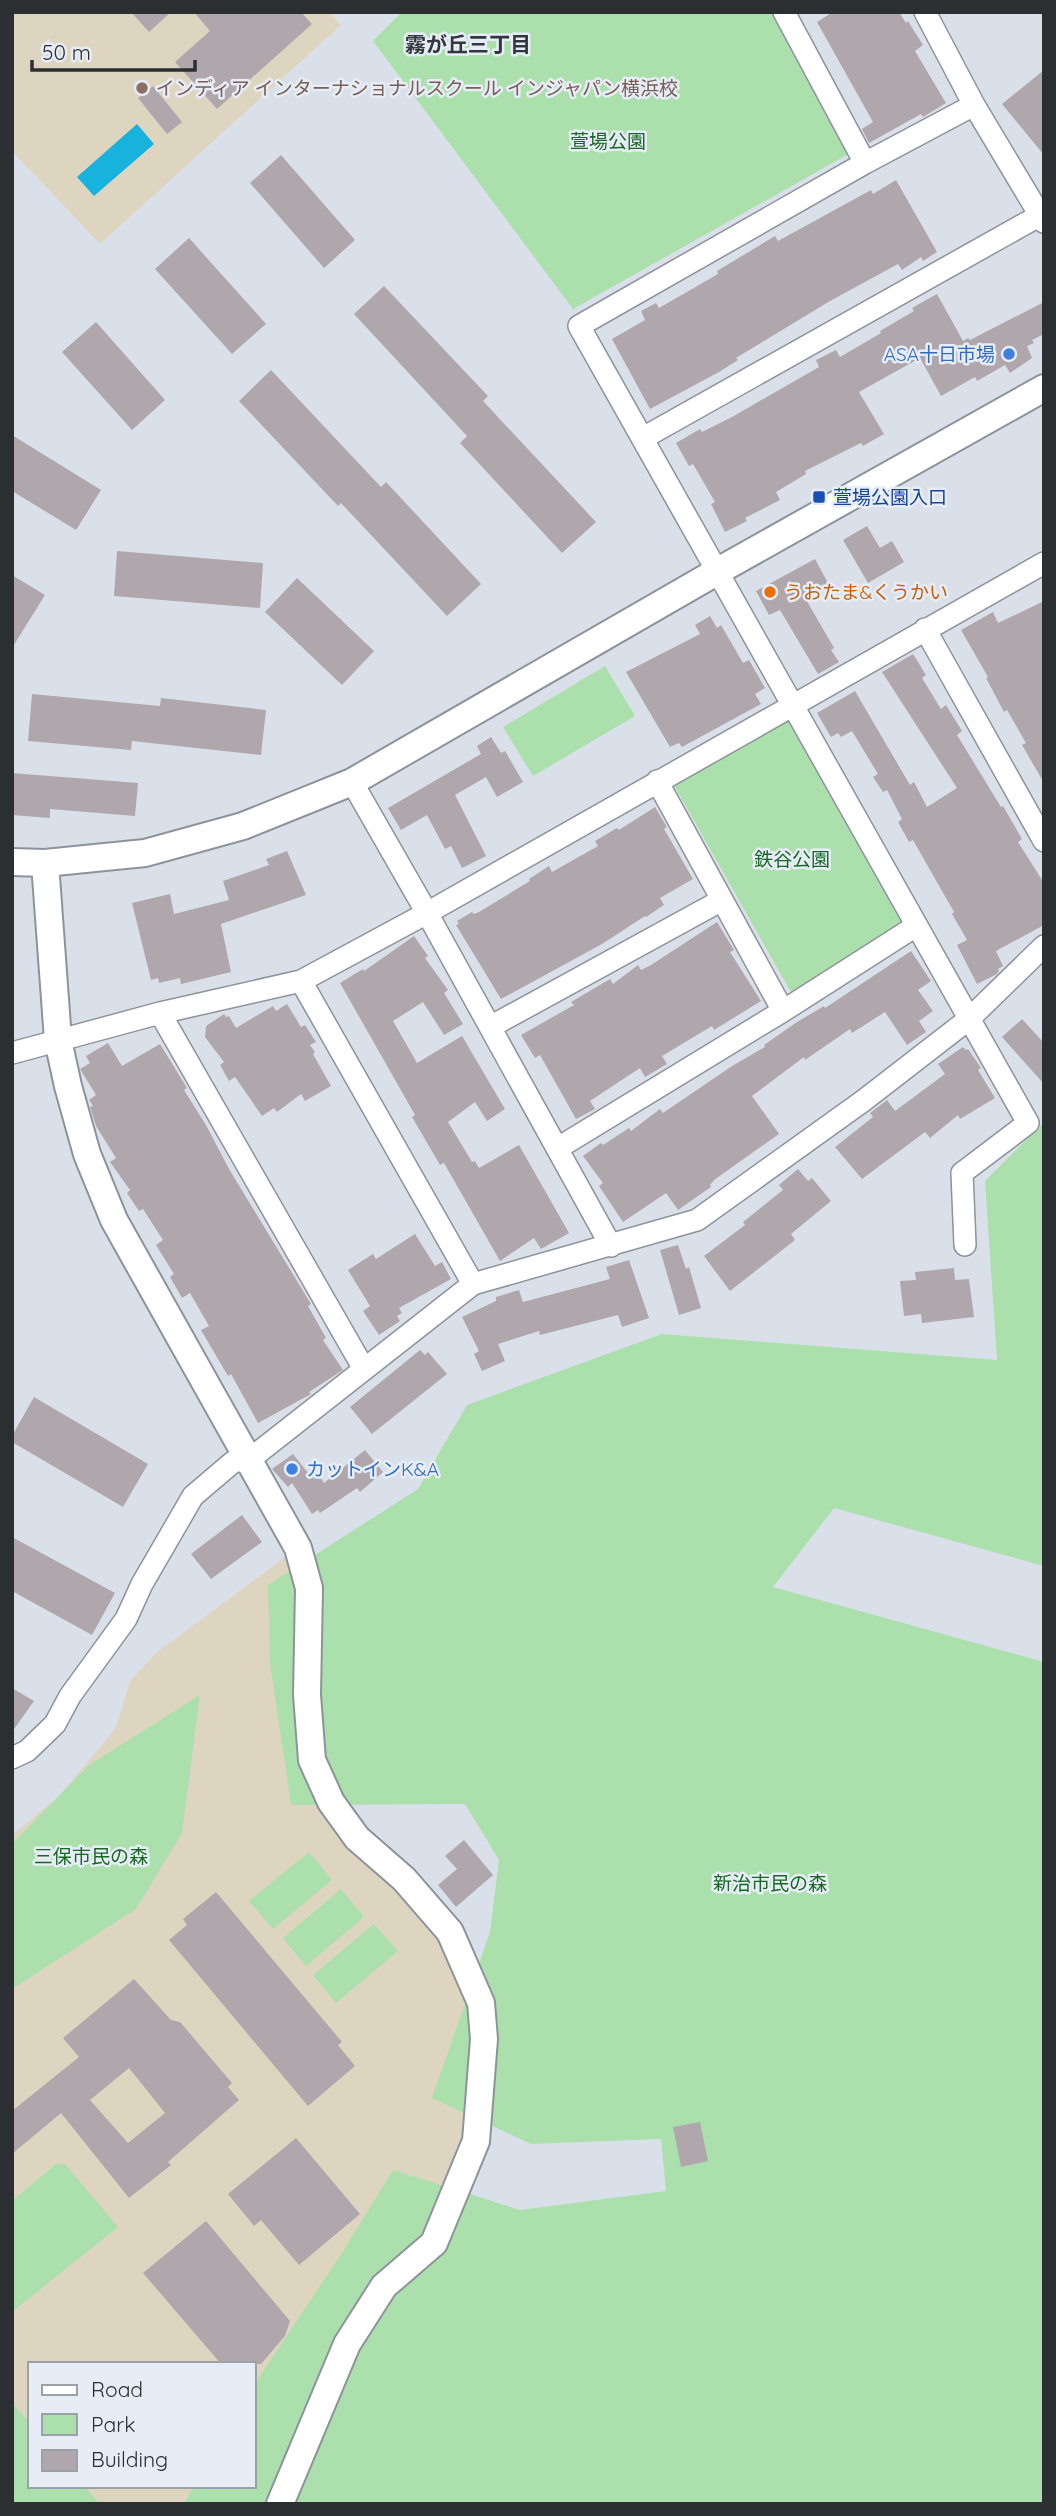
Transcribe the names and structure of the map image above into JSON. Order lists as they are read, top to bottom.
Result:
{
  "districts": ["霧が丘三丁目"],
  "parks": [
    "萱場公園",
    "鉄谷公園",
    "三保市民の森",
    "新治市民の森"
  ],
  "places": {
    "other": [
      "インディア インターナショナルスクール インジャパン横浜校",
      "ASA十日市場",
      "うおたま&くうかい",
      "カットインK&A"
    ],
    "transit": ["萱場公園入口"]
  },
  "legend": ["Road", "Park", "Building"],
  "scale_bar": "50 m"
}
